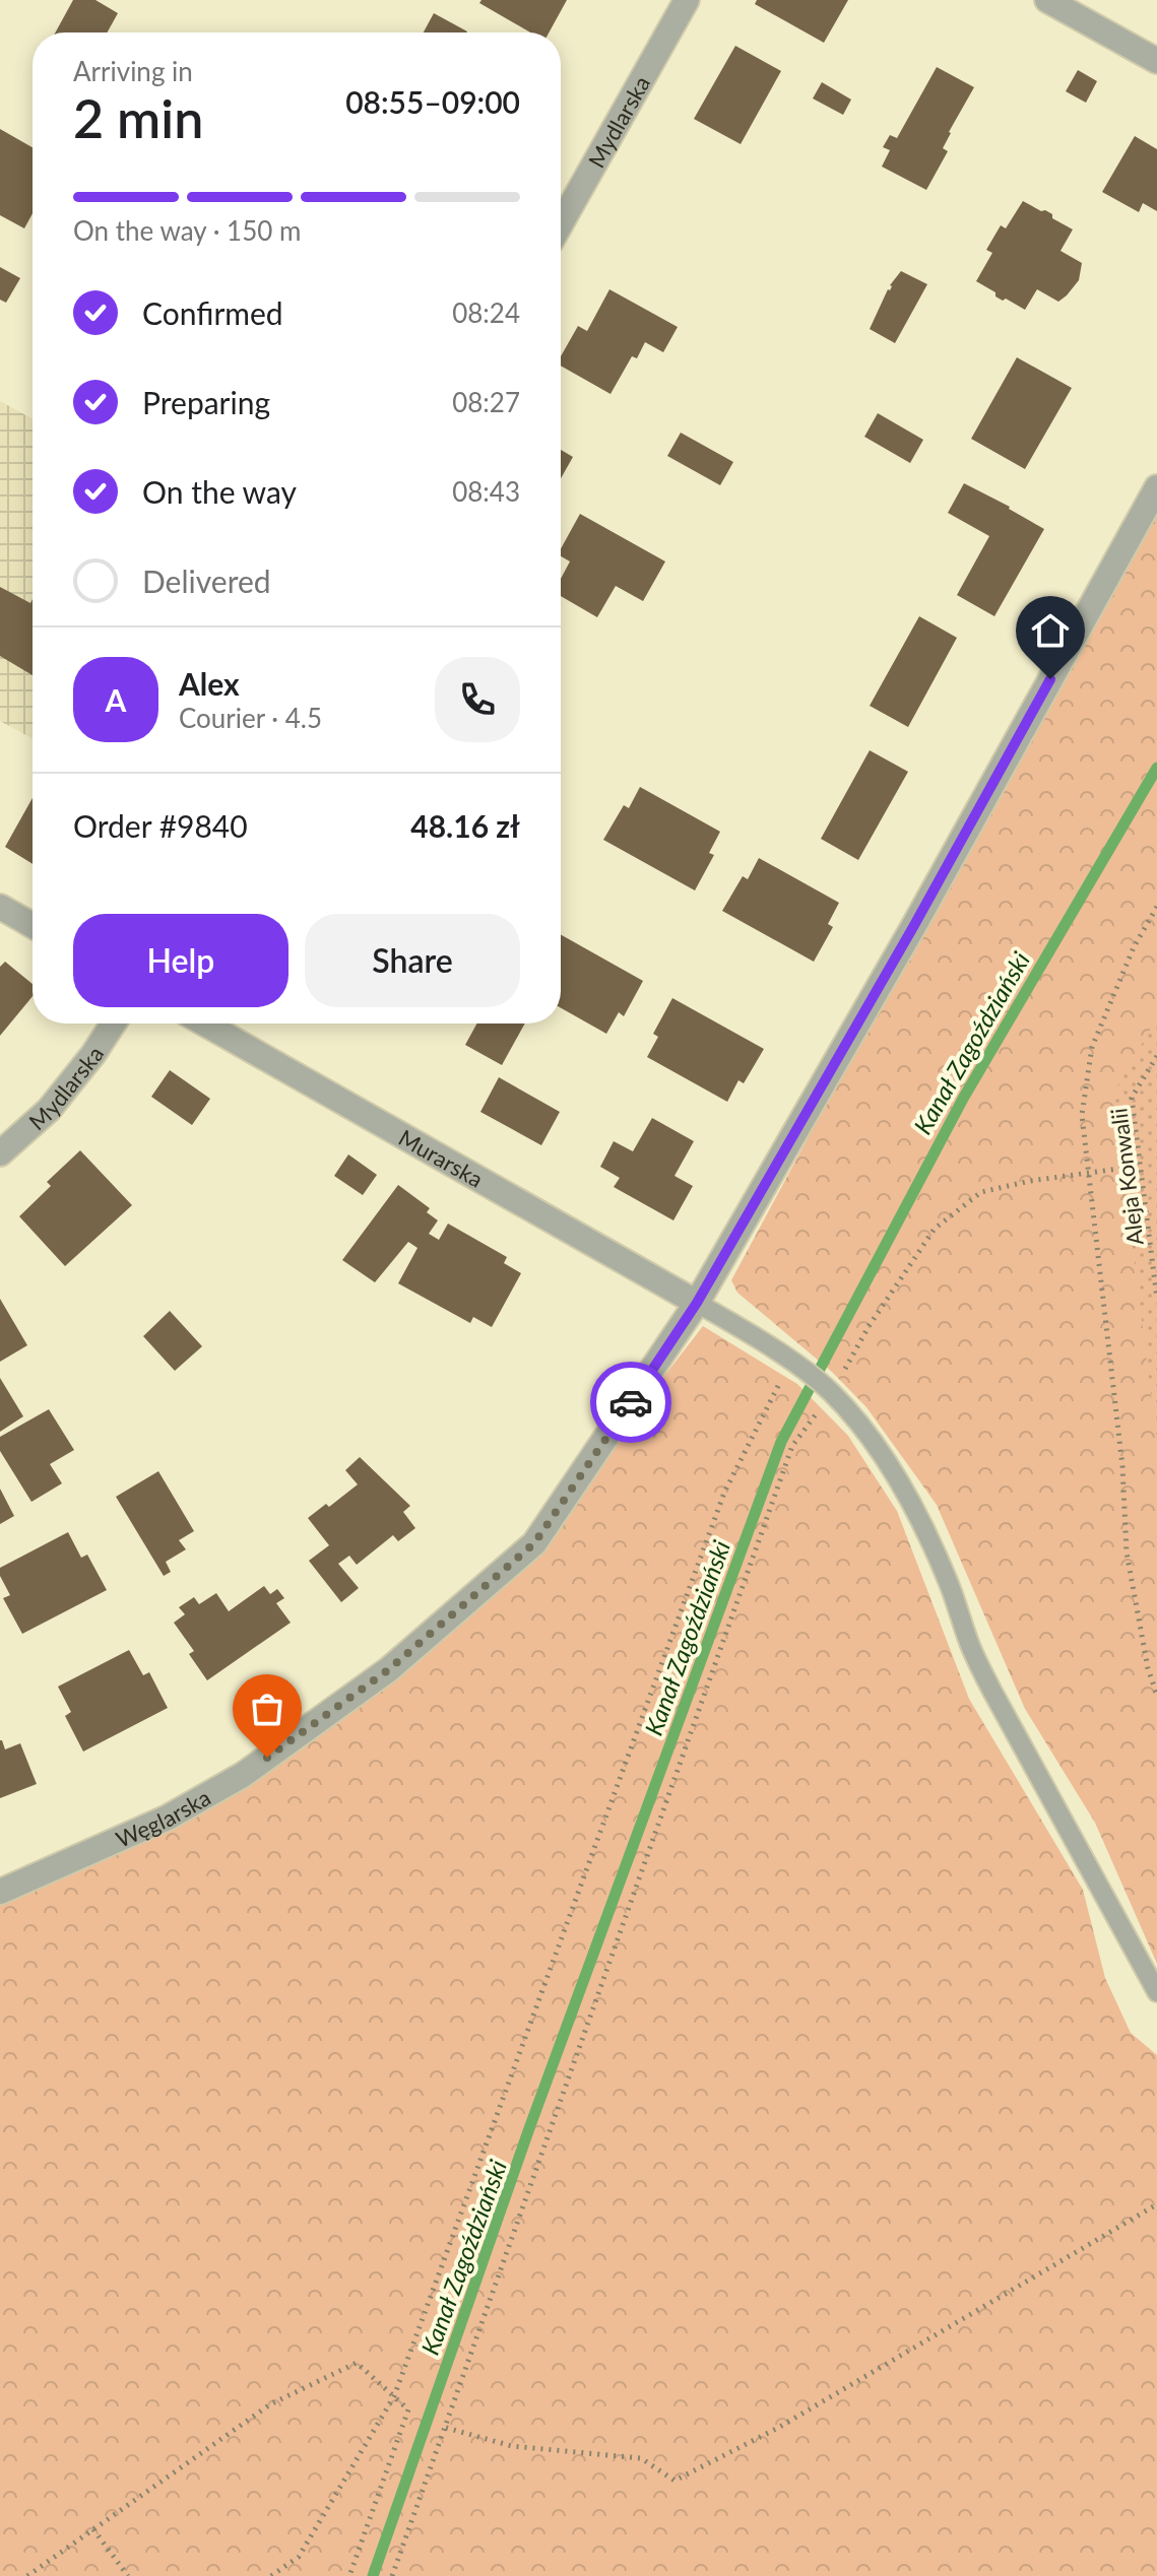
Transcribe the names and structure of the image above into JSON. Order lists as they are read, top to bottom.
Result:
{
  "streets": {
    "street": ["Mydlarska", "Murarska", "Węglarska"],
    "path": ["Aleja Konwalii"]
  },
  "crossings": [
    ["Murarska", "Węglarska"]
  ],
  "water": ["Kanał Zagoździański"],
  "page": {
    "heading": ["2 min", "Arriving in", "08:55–09:00"],
    "panel": [
      "Alex",
      "Courier · 4.5",
      "Order #9840",
      "48.16 zł"
    ],
    "bar": "On the way · 150 m",
    "list": [
      ["Confirmed", "08:24"],
      ["Preparing", "08:27"],
      ["On the way", "08:43"],
      "Delivered"
    ],
    "round": "A",
    "buttons": ["Help", "Share"]
  }
}
